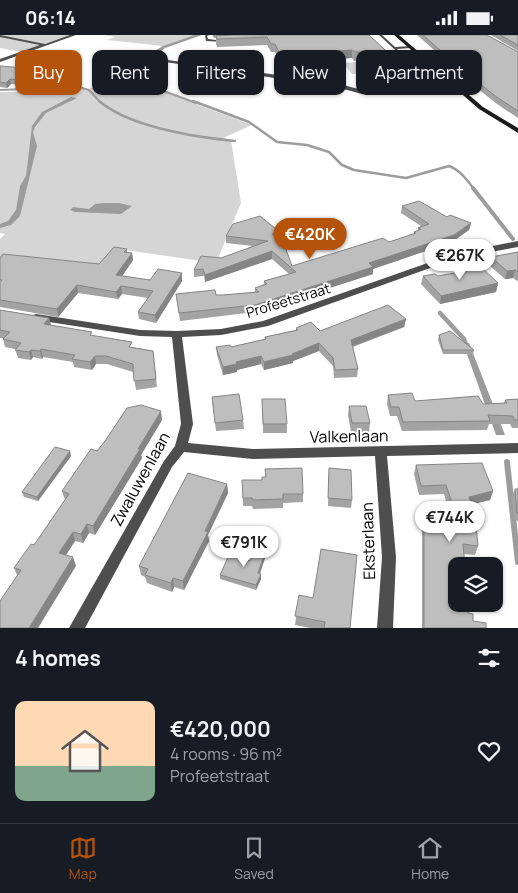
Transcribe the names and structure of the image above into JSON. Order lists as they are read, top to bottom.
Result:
{
  "streets": {
    "street": [
      "Profeetstraat",
      "Valkenlaan",
      "Zwaluwenlaan",
      "Eksterlaan"
    ]
  },
  "crossings": [
    ["Profeetstraat", "Zwaluwenlaan"],
    ["Valkenlaan", "Zwaluwenlaan"],
    ["Valkenlaan", "Eksterlaan"]
  ],
  "page": {
    "status": "06:14",
    "chip": [
      "Buy",
      "Rent",
      "Filters",
      "New",
      "Apartment"
    ],
    "price": [
      "€420K",
      "€267K",
      "€744K",
      "€791K"
    ],
    "heading": "4 homes",
    "list": [
      {
        "name": "€420,000",
        "note": "4 rooms · 96 m² · Profeetstraat"
      }
    ],
    "tabs": ["Map", "Saved", "Home"]
  }
}
